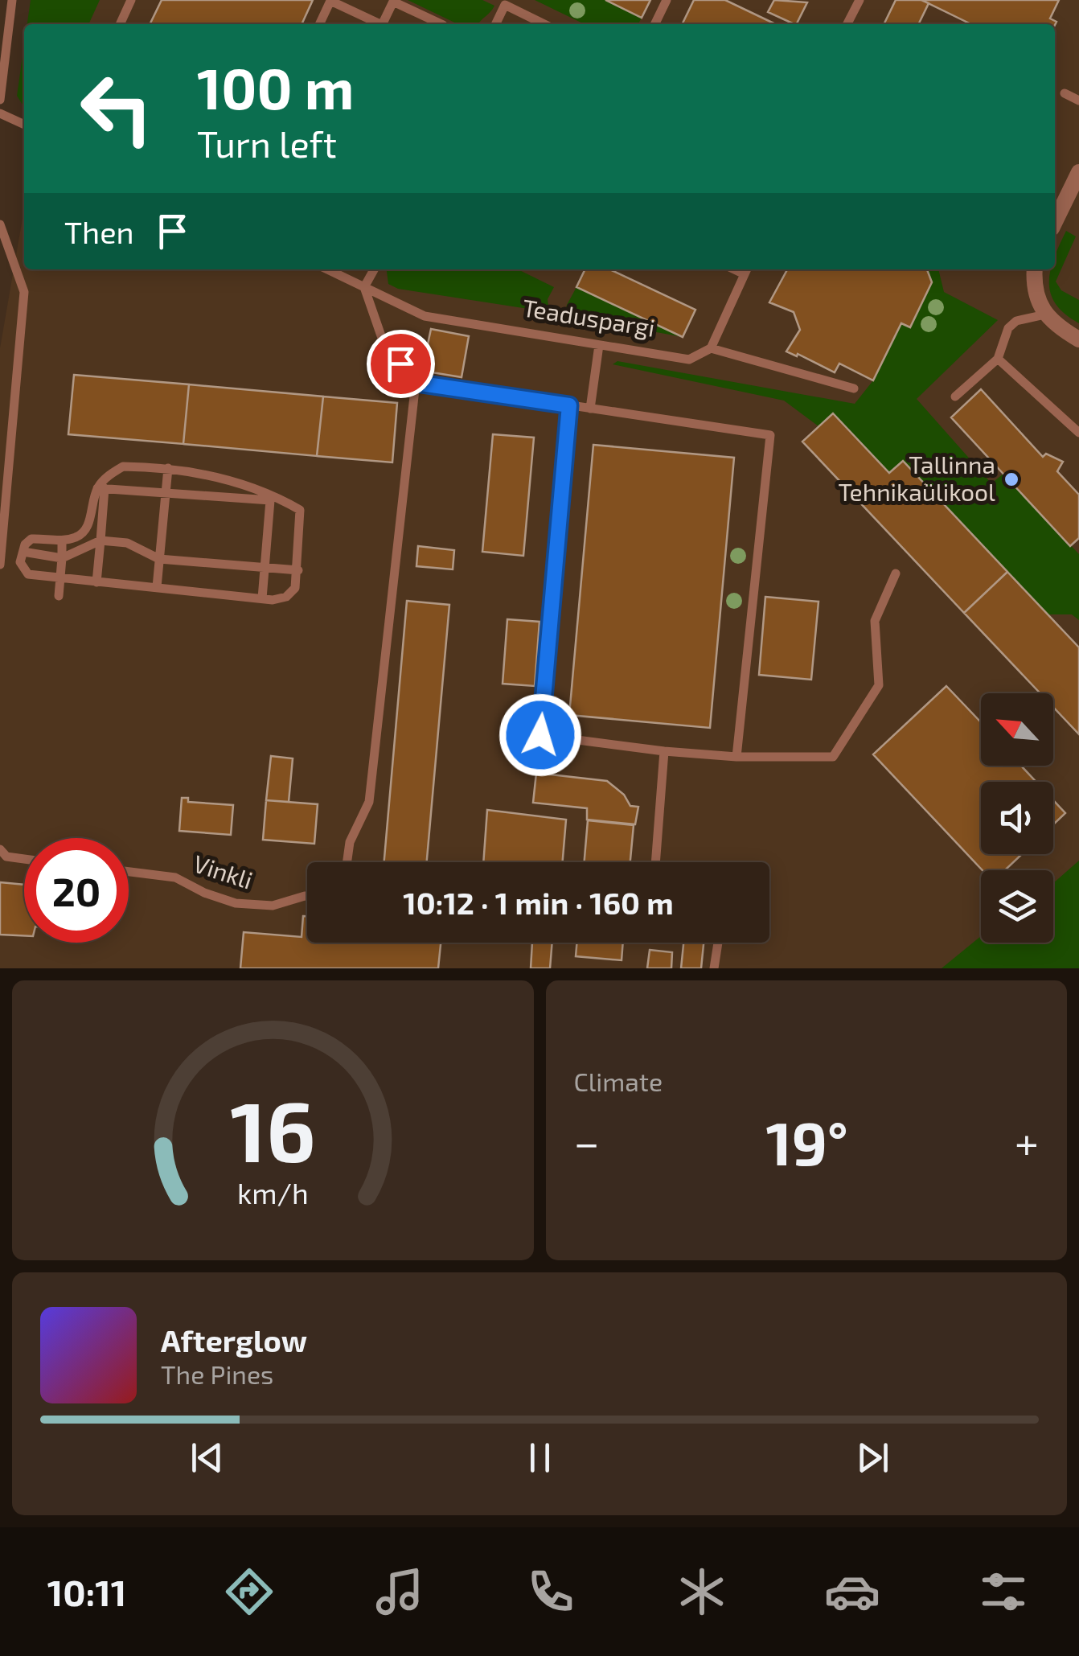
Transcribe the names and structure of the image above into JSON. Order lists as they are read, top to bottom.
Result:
{
  "streets": {
    "lane": ["Teaduspargi", "Vinkli"]
  },
  "places": ["Tallinna Tehnikaülikool"],
  "north": "top left",
  "page": {
    "turn": ["100 m", "Turn left"],
    "then": "Then",
    "limit": "20",
    "trip": "10:12 · 1 min · 160 m",
    "tile": "Climate",
    "heat": ["−", "19°", "+"],
    "song": ["Afterglow", "The Pines"],
    "tabs": "10:11",
    "gauge": ["16", "km/h"]
  }
}
